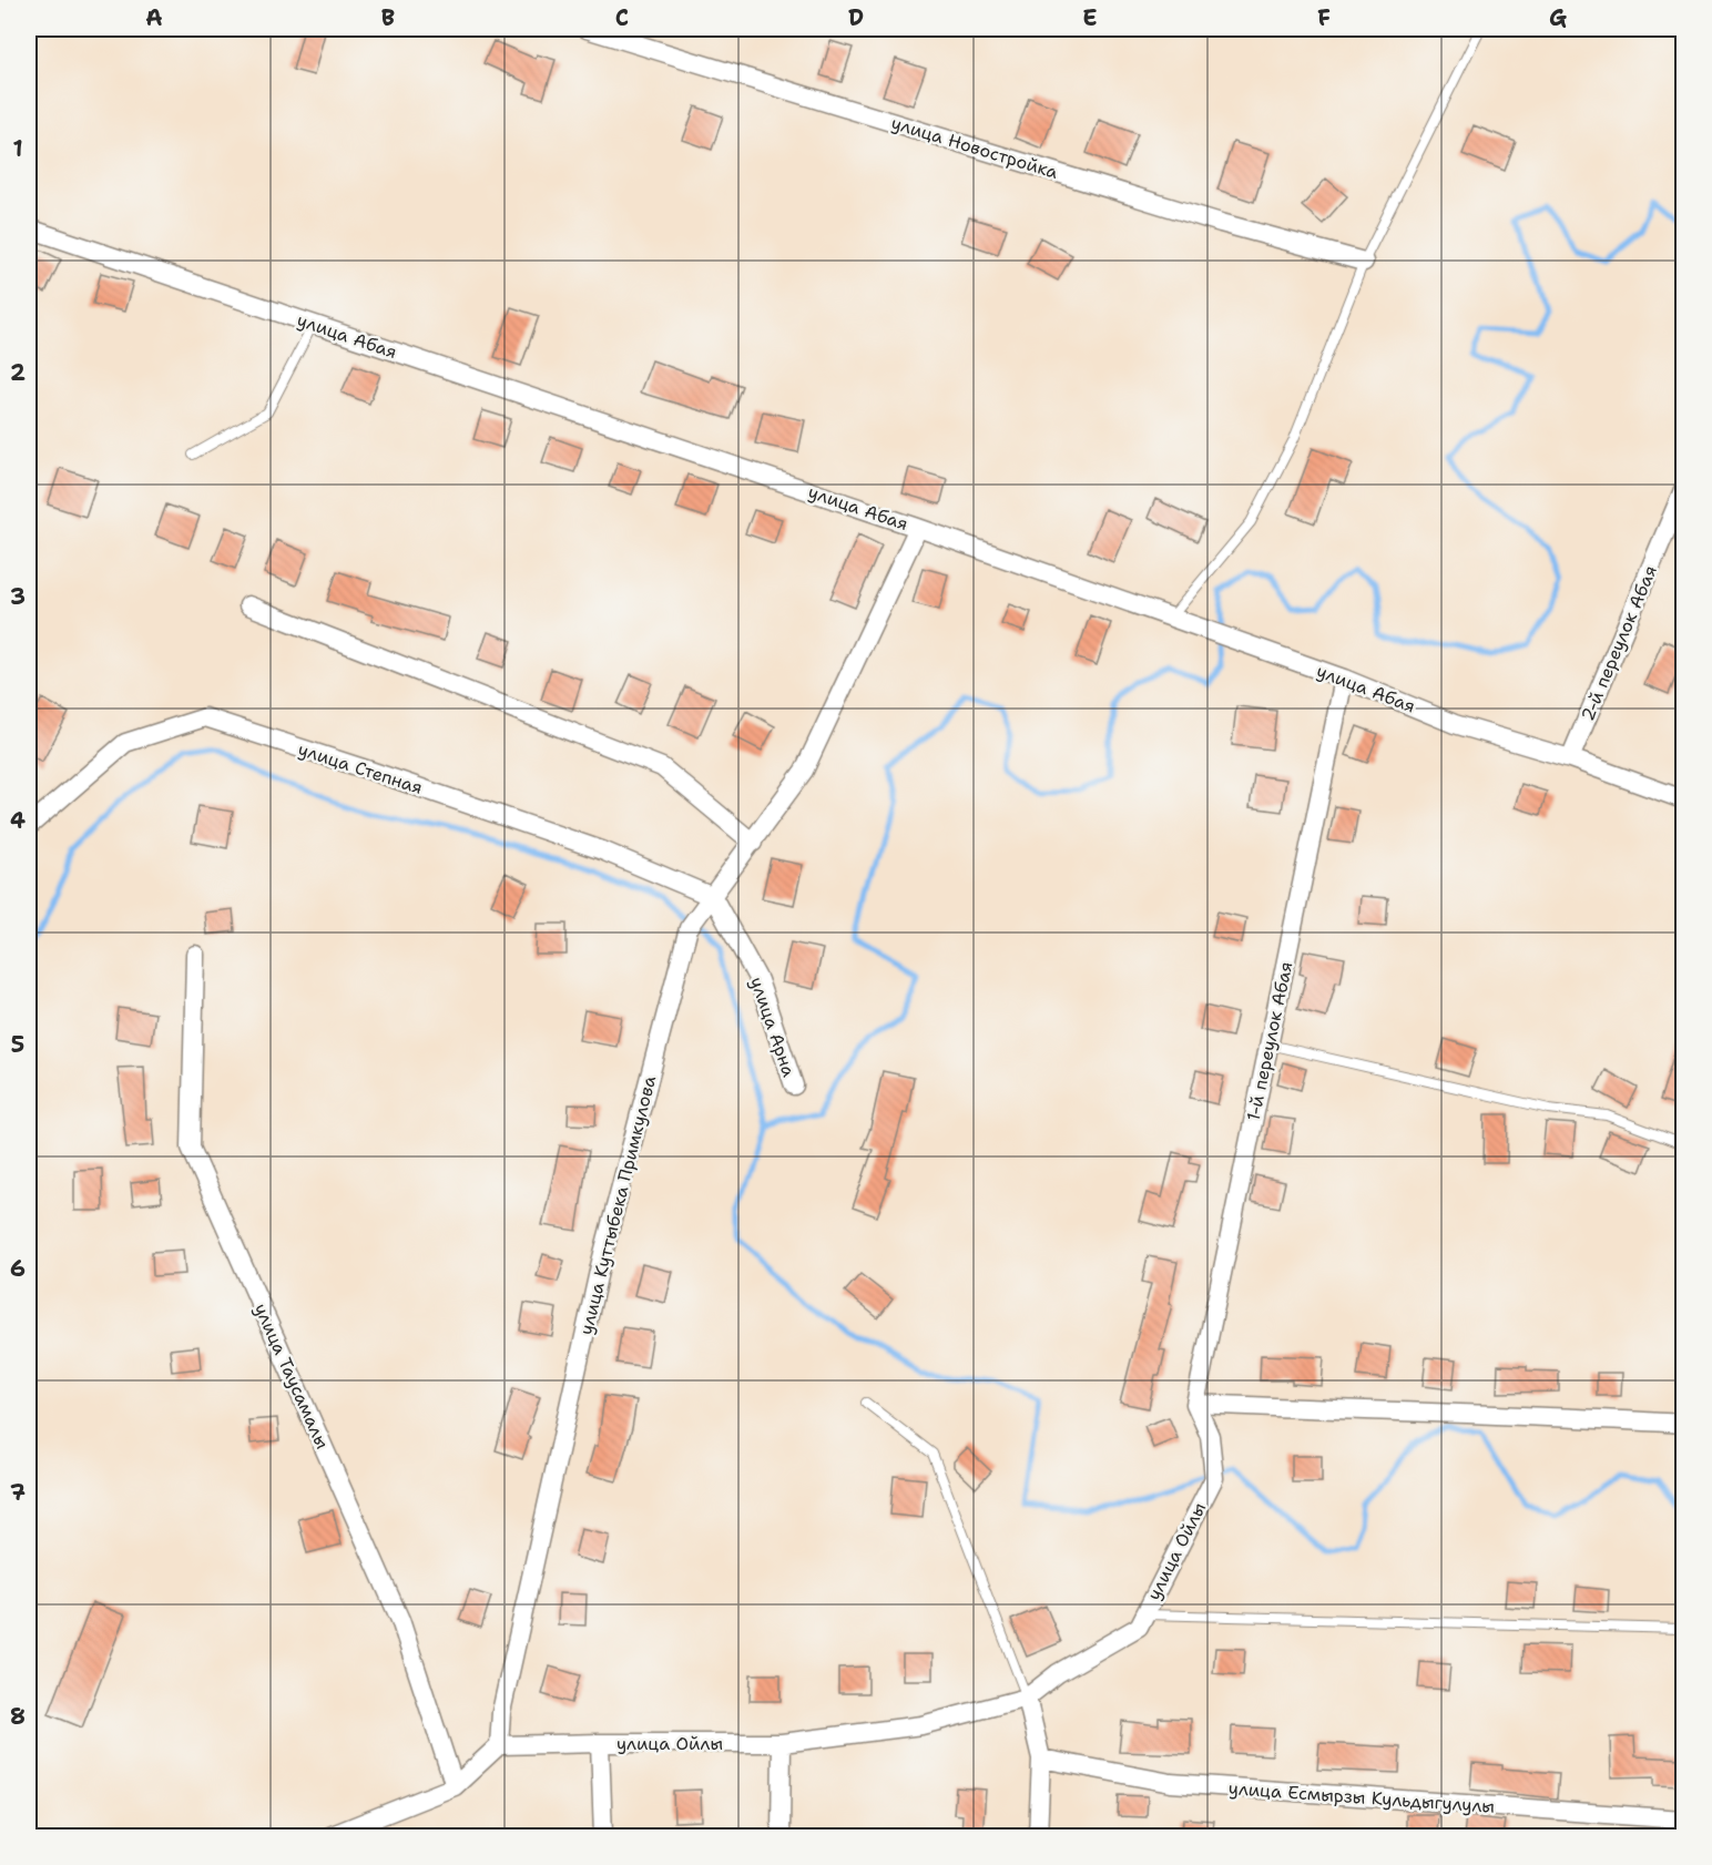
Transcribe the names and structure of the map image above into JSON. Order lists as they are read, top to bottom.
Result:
{
  "streets": {
    "street": [
      "улица Новостройка",
      "улица Абая",
      "2-й переулок Абая",
      "улица Степная",
      "улица Арна",
      "1-й переулок Абая",
      "улица Куттыбека Примкулова",
      "улица Таусамалы",
      "улица Ойлы",
      "улица Есмырзы Кульдыгулулы"
    ]
  },
  "crossings": [
    ["улица Абая", "2-й переулок Абая"],
    ["улица Абая", "1-й переулок Абая"],
    ["улица Абая", "улица Куттыбека Примкулова"],
    ["улица Степная", "улица Арна"],
    ["улица Степная", "улица Куттыбека Примкулова"],
    ["улица Арна", "улица Куттыбека Примкулова"],
    ["1-й переулок Абая", "улица Ойлы"]
  ],
  "grid": {
    "columns": [
      "A",
      "B",
      "C",
      "D",
      "E",
      "F",
      "G"
    ],
    "rows": [
      "1",
      "2",
      "3",
      "4",
      "5",
      "6",
      "7",
      "8"
    ]
  }
}
